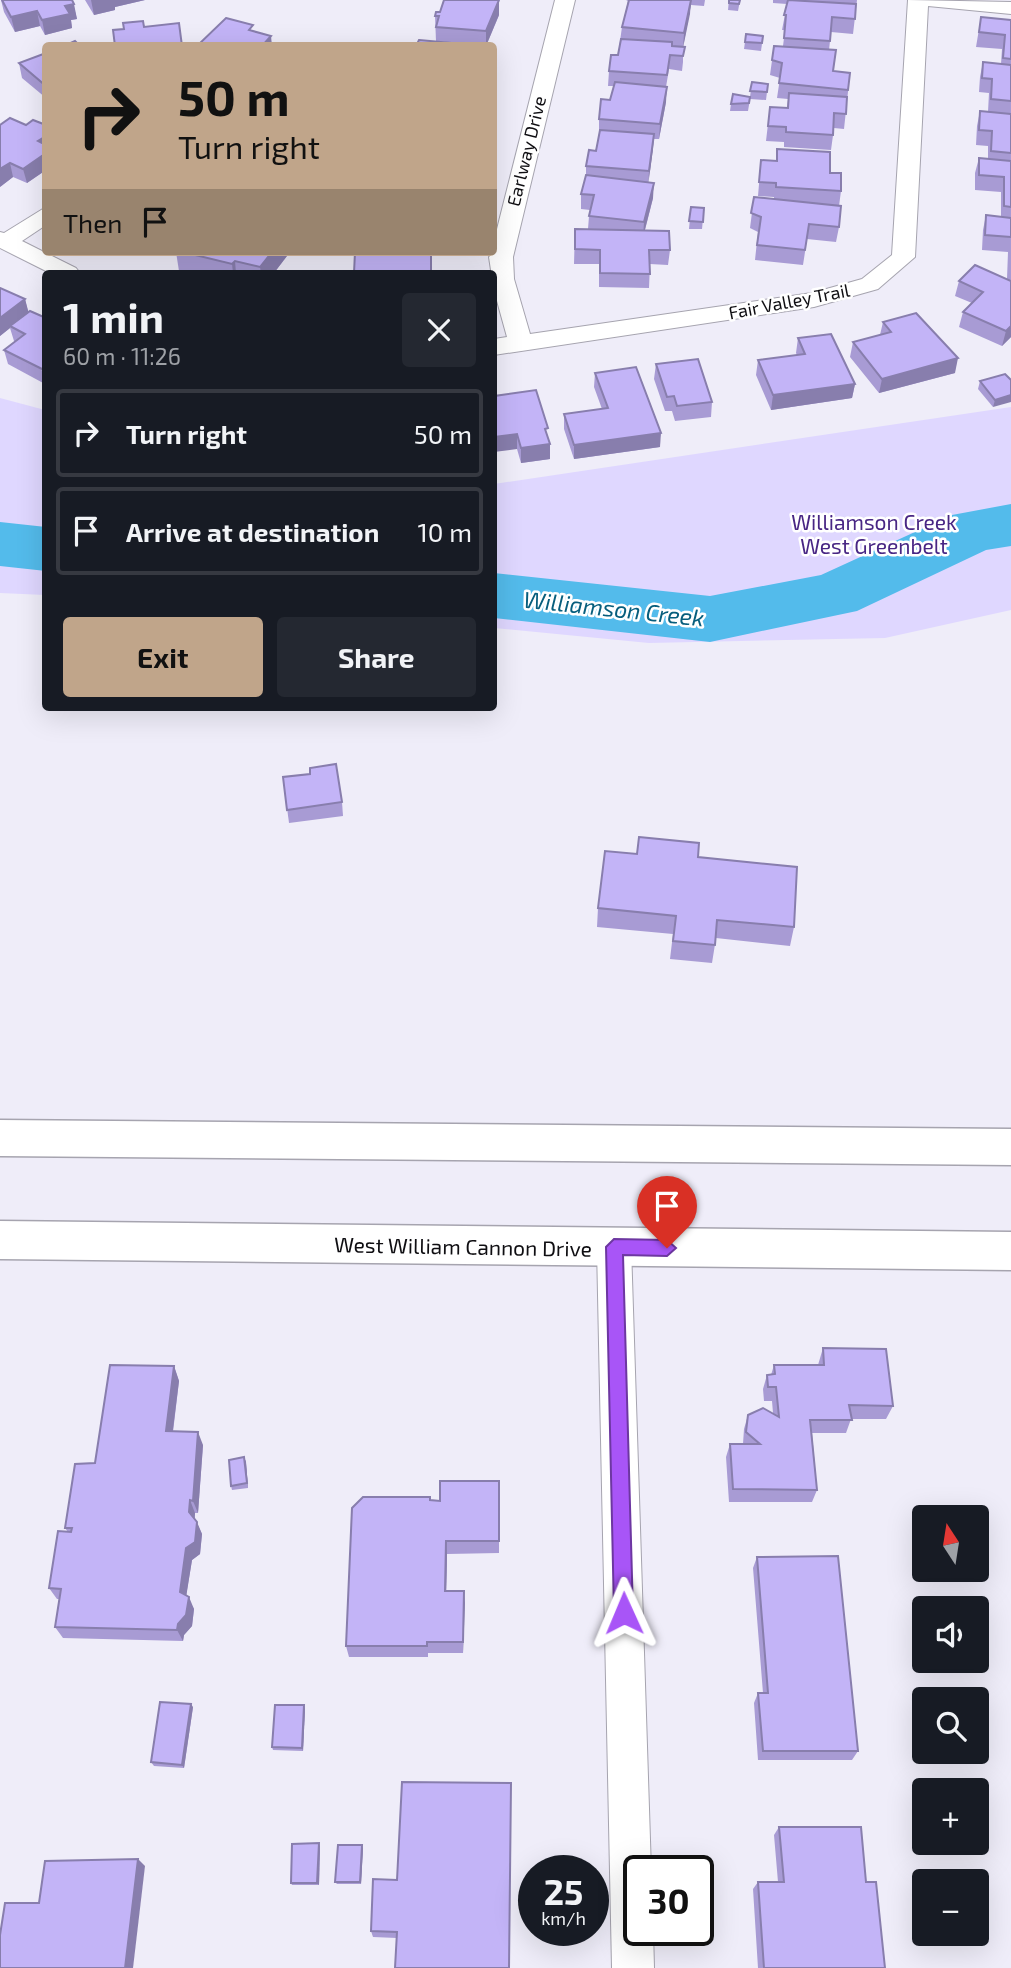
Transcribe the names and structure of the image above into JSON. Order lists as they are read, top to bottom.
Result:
{
  "streets": {
    "main road": ["West William Cannon Drive"],
    "street": ["Earlway Drive", "Fair Valley Trail"]
  },
  "crossings": [
    ["Earlway Drive", "Fair Valley Trail"]
  ],
  "water": ["Williamson Creek"],
  "parks": ["Williamson Creek West Greenbelt"],
  "north": "top",
  "page": {
    "turn": ["50 m", "Turn right"],
    "then": "Then",
    "heading": ["1 min", "60 m · 11:26"],
    "list": [
      {
        "name": "Turn right",
        "value": "50 m"
      },
      {
        "name": "Arrive at destination",
        "value": "10 m"
      }
    ],
    "buttons": ["Exit", "Share"],
    "map_buttons": ["+", "−"],
    "speed": "25 km/h",
    "limit": "30"
  }
}
